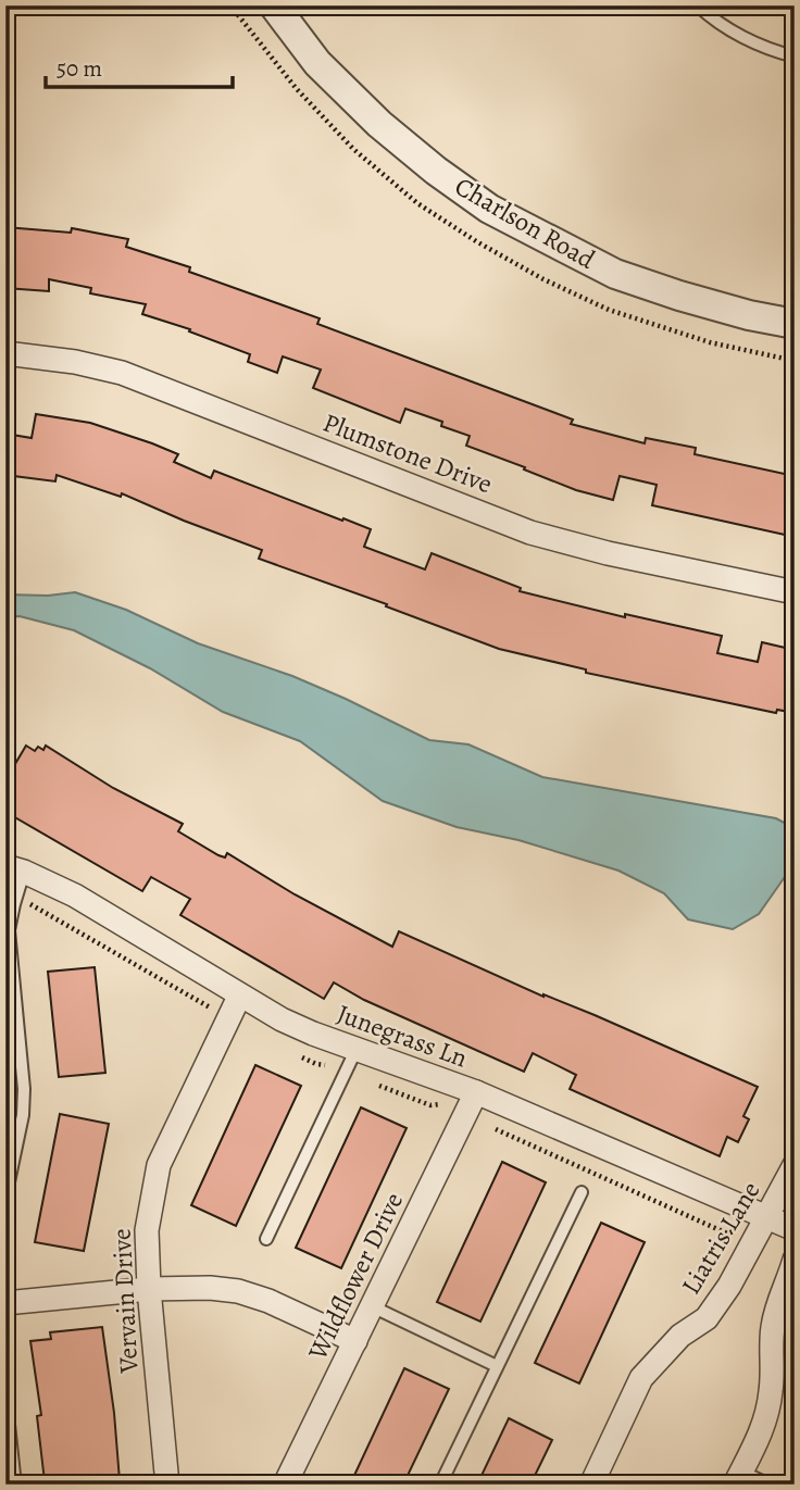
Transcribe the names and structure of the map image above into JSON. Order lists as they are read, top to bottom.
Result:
{
  "streets": {
    "street": [
      "Charlson Road",
      "Plumstone Drive",
      "Junegrass Ln",
      "Liatris Lane",
      "Wildflower Drive",
      "Vervain Drive"
    ]
  },
  "crossings": [
    ["Junegrass Ln", "Liatris Lane"],
    ["Junegrass Ln", "Wildflower Drive"],
    ["Junegrass Ln", "Vervain Drive"]
  ],
  "scale_bar": "50 m"
}
